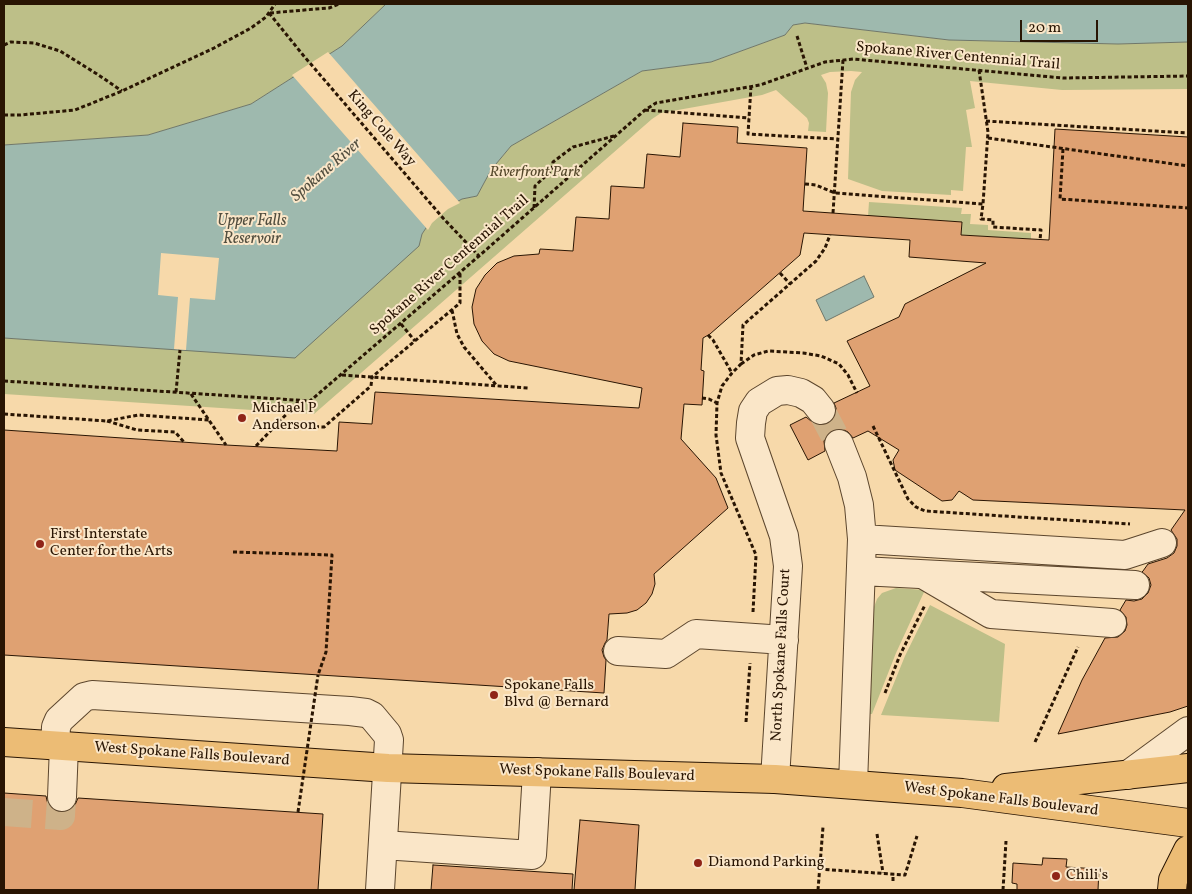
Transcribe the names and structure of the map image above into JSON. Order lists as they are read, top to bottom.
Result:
{
  "streets": {
    "main road": ["West Spokane Falls Boulevard"],
    "street": ["North Spokane Falls Court"],
    "path": ["Spokane River Centennial Trail", "King Cole Way"]
  },
  "crossings": [
    ["Spokane River Centennial Trail", "King Cole Way"],
    ["North Spokane Falls Court", "West Spokane Falls Boulevard"]
  ],
  "water": ["Spokane River", "Upper Falls Reservoir"],
  "parks": ["Riverfront Park"],
  "places": [
    "Michael P Anderson",
    "First Interstate Center for the Arts",
    "Spokane Falls Blvd @ Bernard",
    "Diamond Parking",
    "Chili's"
  ],
  "scale_bar": "20 m"
}
